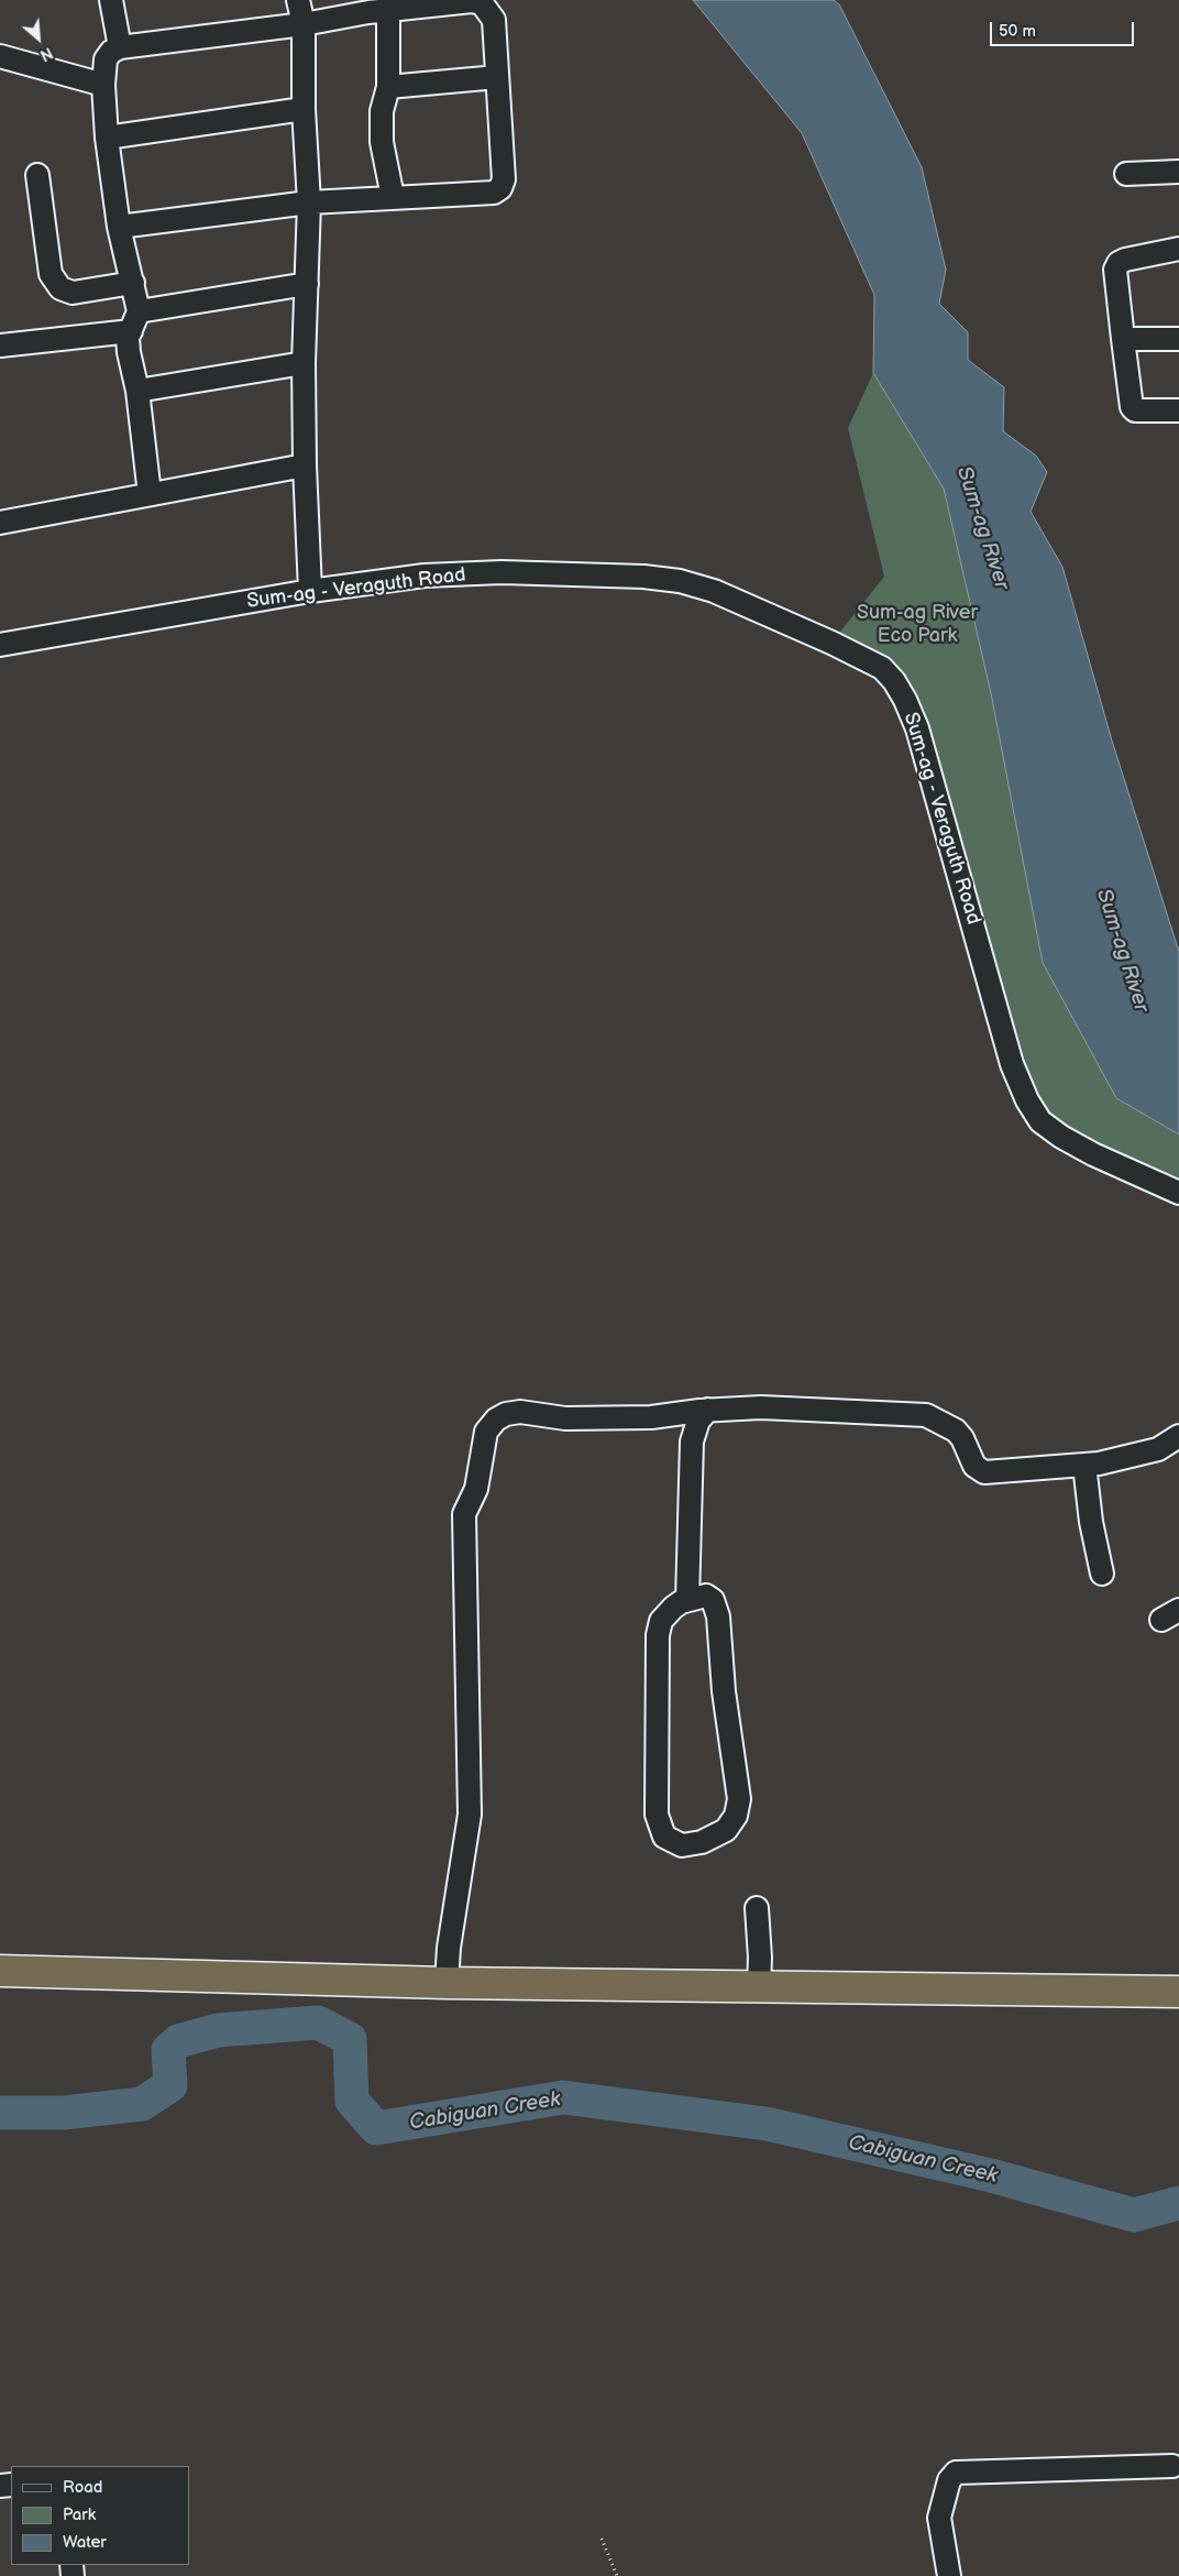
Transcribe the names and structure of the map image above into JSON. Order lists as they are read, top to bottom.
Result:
{
  "streets": {
    "street": ["Sum-ag - Veraguth Road"]
  },
  "water": ["Sum-ag River", "Cabiguan Creek"],
  "parks": ["Sum-ag River Eco Park"],
  "legend": ["Road", "Park", "Water"],
  "scale_bar": "50 m",
  "north": "bottom right"
}
